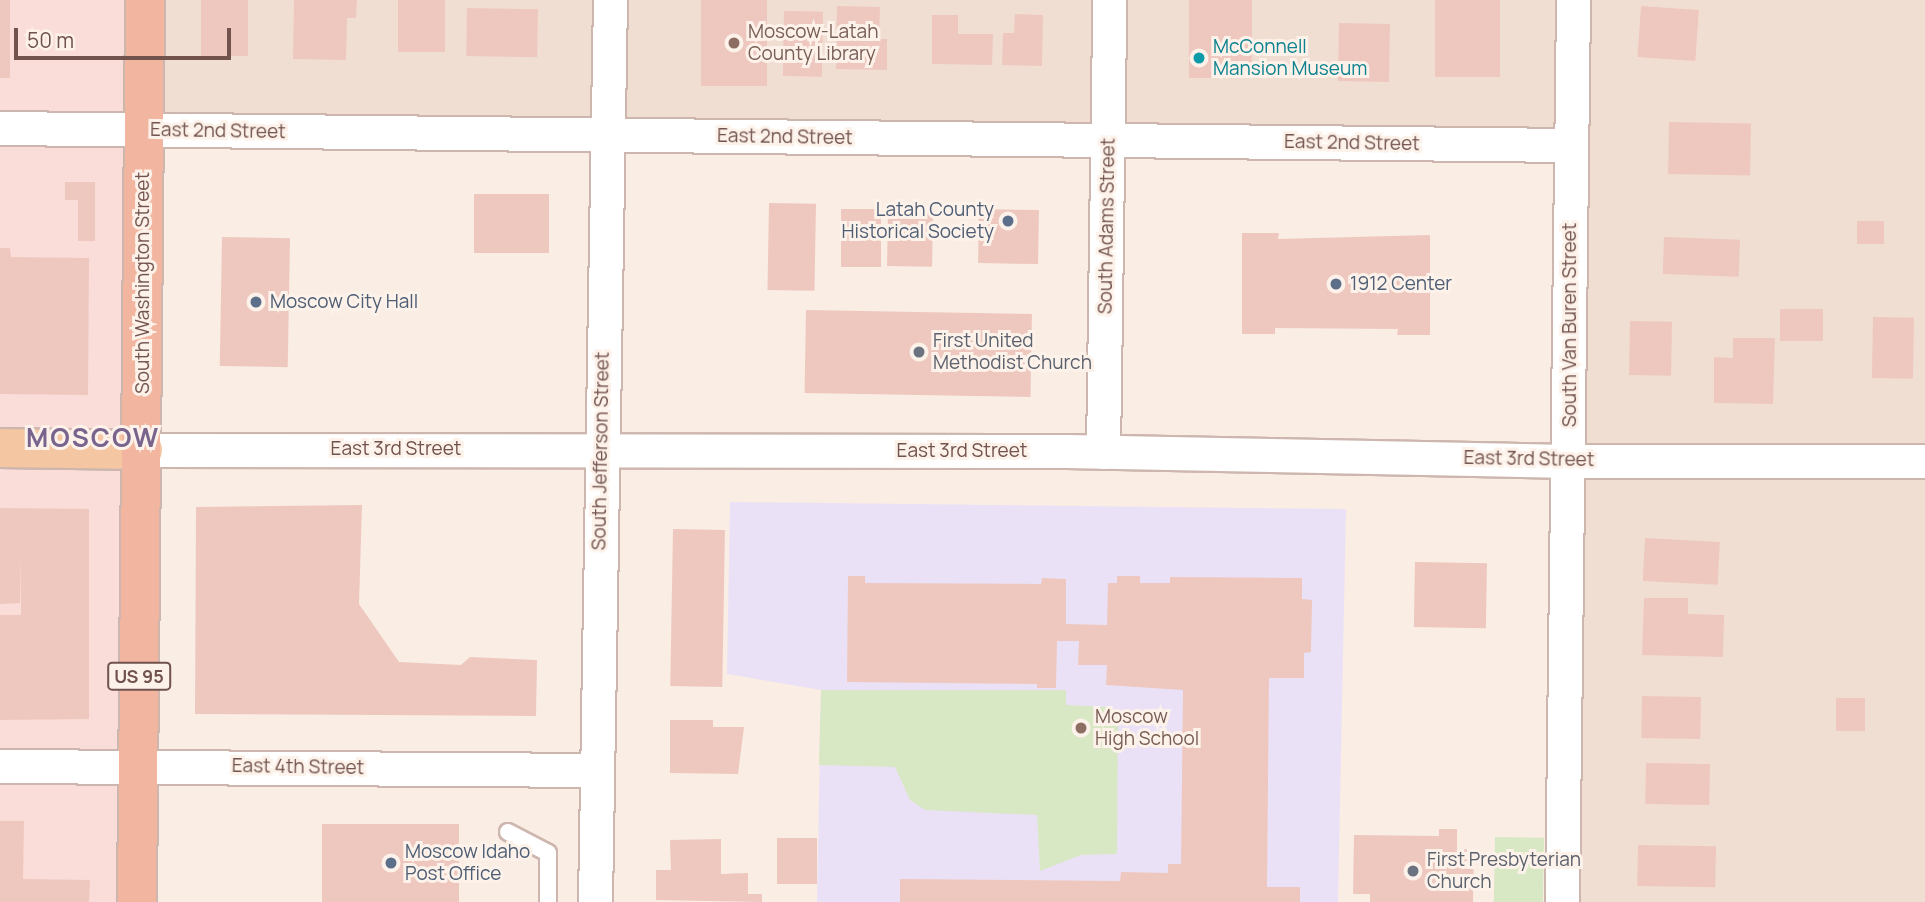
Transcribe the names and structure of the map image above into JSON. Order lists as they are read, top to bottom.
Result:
{
  "streets": {
    "highway": ["South Washington Street", "US 95"],
    "main road": ["East 3rd Street"],
    "street": [
      "East 2nd Street",
      "South Adams Street",
      "South Van Buren Street",
      "South Jefferson Street",
      "East 4th Street"
    ]
  },
  "crossings": [
    ["East 2nd Street", "South Adams Street"],
    ["East 2nd Street", "South Washington Street"],
    ["East 2nd Street", "South Van Buren Street"],
    ["East 2nd Street", "South Jefferson Street"],
    ["South Adams Street", "East 3rd Street"],
    ["South Washington Street", "East 3rd Street"],
    ["South Washington Street", "East 4th Street"],
    ["South Van Buren Street", "East 3rd Street"],
    ["East 3rd Street", "South Jefferson Street"],
    ["South Jefferson Street", "East 4th Street"]
  ],
  "districts": ["MOSCOW"],
  "places": [
    "Moscow-Latah County Library",
    "McConnell Mansion Museum",
    "Latah County Historical Society",
    "1912 Center",
    "Moscow City Hall",
    "First United Methodist Church",
    "Moscow High School",
    "Moscow Idaho Post Office",
    "First Presbyterian Church"
  ],
  "scale_bar": "50 m"
}
